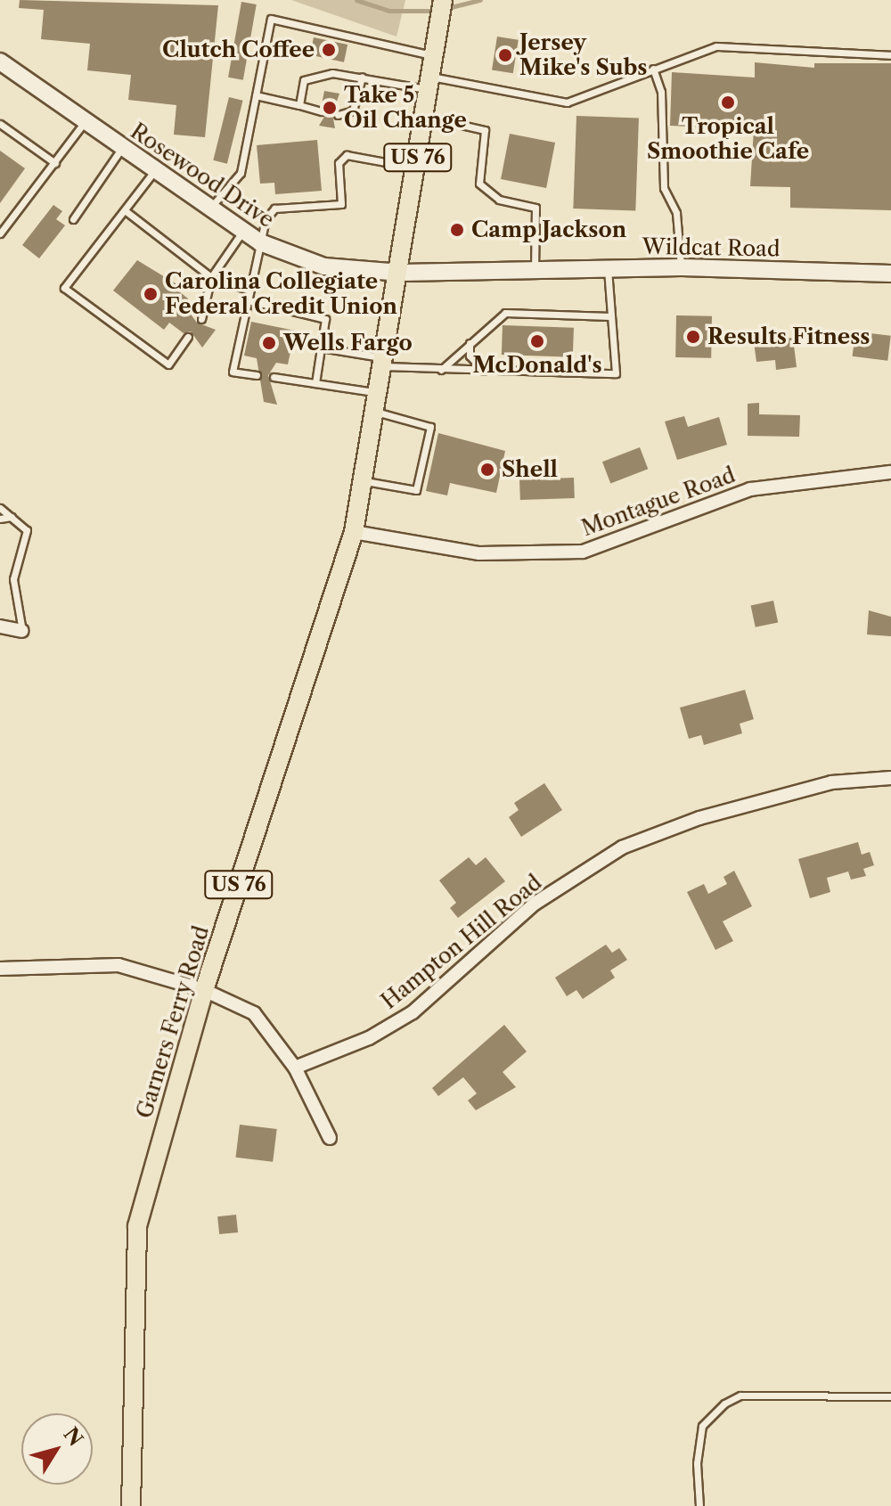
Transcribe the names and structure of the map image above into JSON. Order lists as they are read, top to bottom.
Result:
{
  "streets": {
    "main road": [
      "US 76",
      "Rosewood Drive",
      "Wildcat Road",
      "Garners Ferry Road"
    ],
    "street": ["Montague Road", "Hampton Hill Road"]
  },
  "crossings": [
    ["US 76", "Rosewood Drive"],
    ["US 76", "Wildcat Road"],
    ["US 76", "Garners Ferry Road"],
    ["Rosewood Drive", "Wildcat Road"],
    ["Rosewood Drive", "Garners Ferry Road"],
    ["Wildcat Road", "Garners Ferry Road"],
    ["Montague Road", "Garners Ferry Road"]
  ],
  "places": [
    "Clutch Coffee",
    "Jersey Mike's Subs",
    "Tropical Smoothie Cafe",
    "Take 5 Oil Change",
    "Camp Jackson",
    "Carolina Collegiate Federal Credit Union",
    "Results Fitness",
    "McDonald's",
    "Wells Fargo",
    "Shell"
  ],
  "north": "top right"
}
